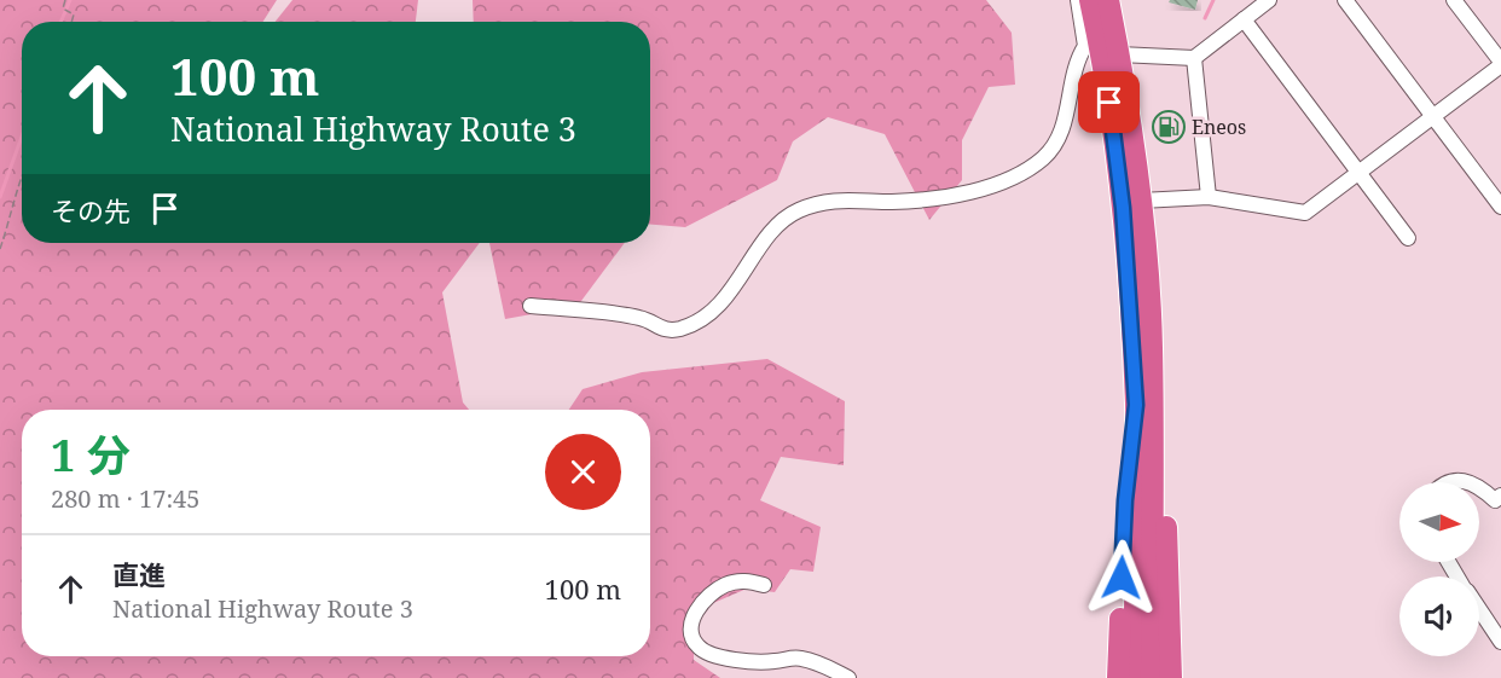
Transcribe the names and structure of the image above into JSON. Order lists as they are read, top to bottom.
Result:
{
  "places": {
    "fuel station": ["Eneos"]
  },
  "north": "right",
  "page": {
    "turn": ["100 m", "National Highway Route 3"],
    "then": "その先",
    "heading": ["1 分", "280 m · 17:45"],
    "list": [
      {
        "name": "直進",
        "note": "National Highway Route 3",
        "value": "100 m"
      }
    ]
  }
}
